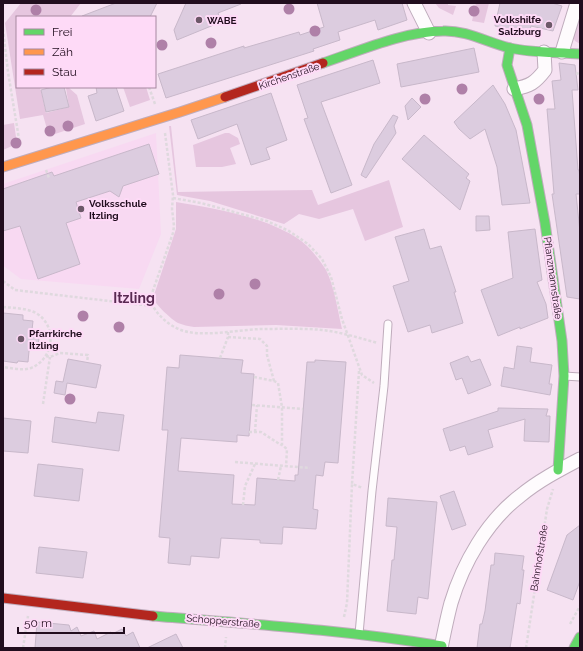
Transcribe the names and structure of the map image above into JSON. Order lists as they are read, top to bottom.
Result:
{
  "streets": {
    "street": ["Kirchenstraße", "Pflanzmannstraße", "Schopperstraße"],
    "path": ["Bahnhofstraße"]
  },
  "crossings": [
    ["Kirchenstraße", "Pflanzmannstraße"],
    ["Pflanzmannstraße", "Bahnhofstraße"]
  ],
  "districts": ["Itzling"],
  "places": [
    "WABE",
    "Volkshilfe Salzburg",
    "Volksschule Itzling",
    "Pfarrkirche Itzling"
  ],
  "legend": ["Frei", "Zäh", "Stau"],
  "scale_bar": "50 m"
}
